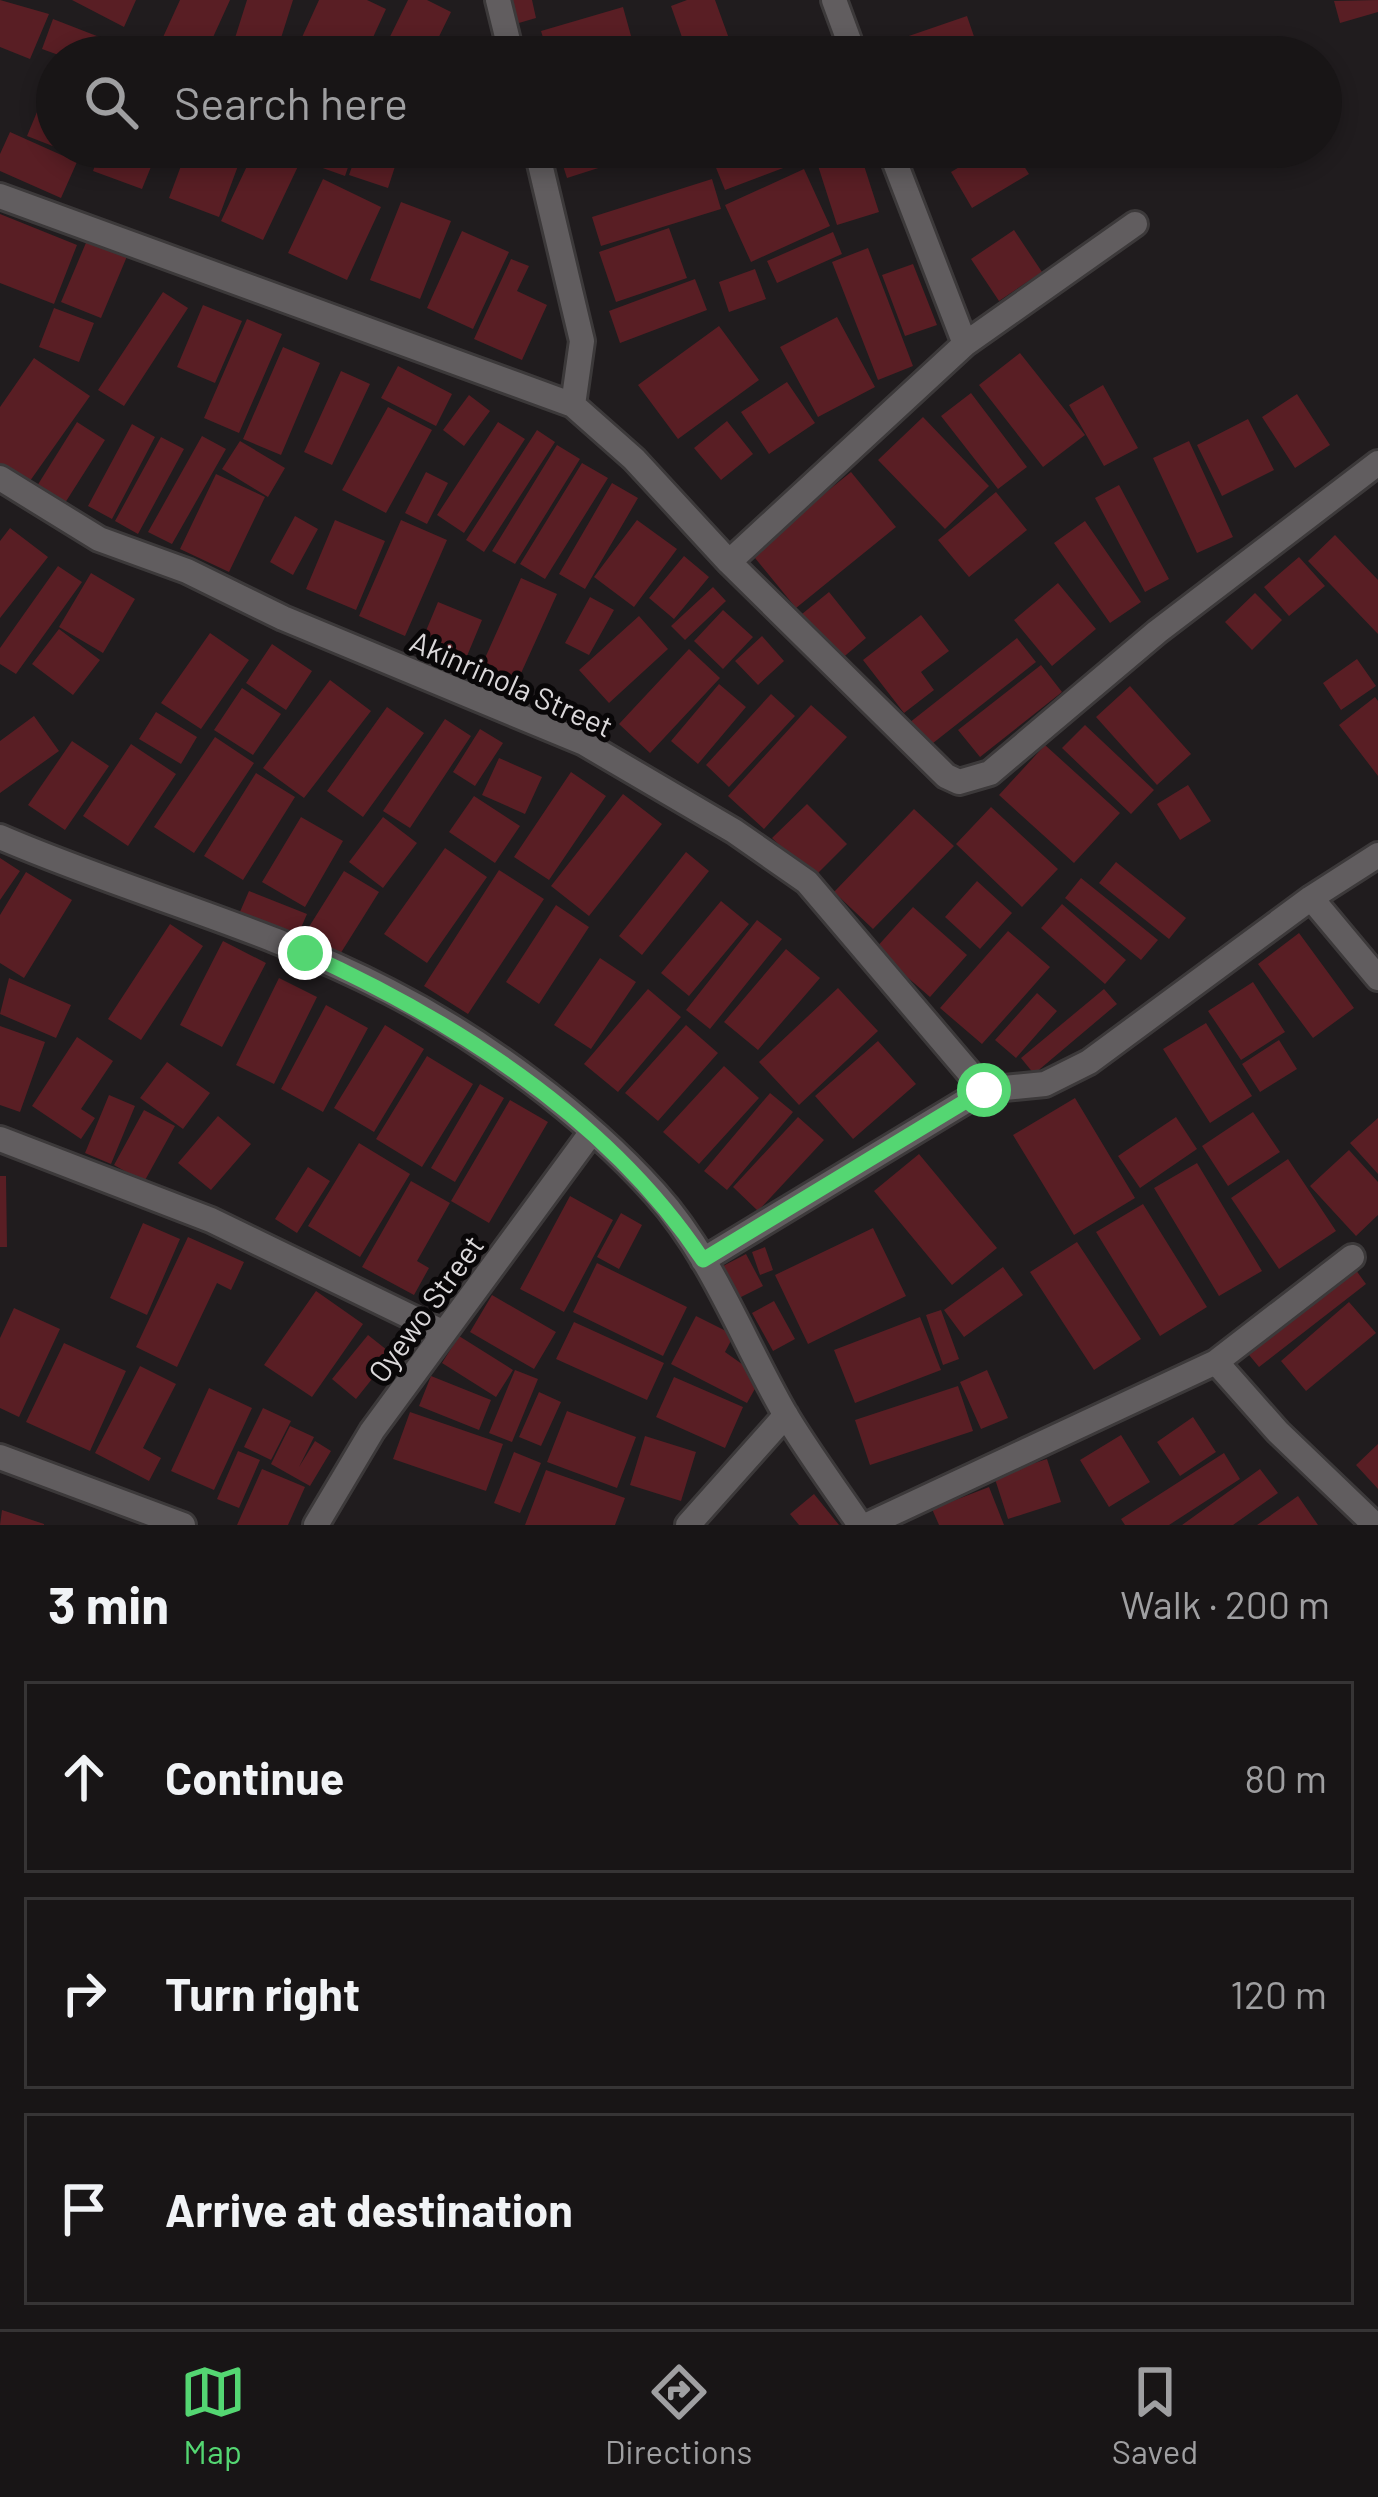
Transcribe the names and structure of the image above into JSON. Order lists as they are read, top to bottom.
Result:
{
  "streets": {
    "street": ["Akinrinola Street", "Oyewo Street"]
  },
  "page": {
    "search": "Search here",
    "heading": ["3 min", "Walk · 200 m"],
    "list": [
      ["Continue", "80 m"],
      ["Turn right", "120 m"],
      "Arrive at destination"
    ],
    "nav": ["Map", "Directions", "Saved"]
  }
}
